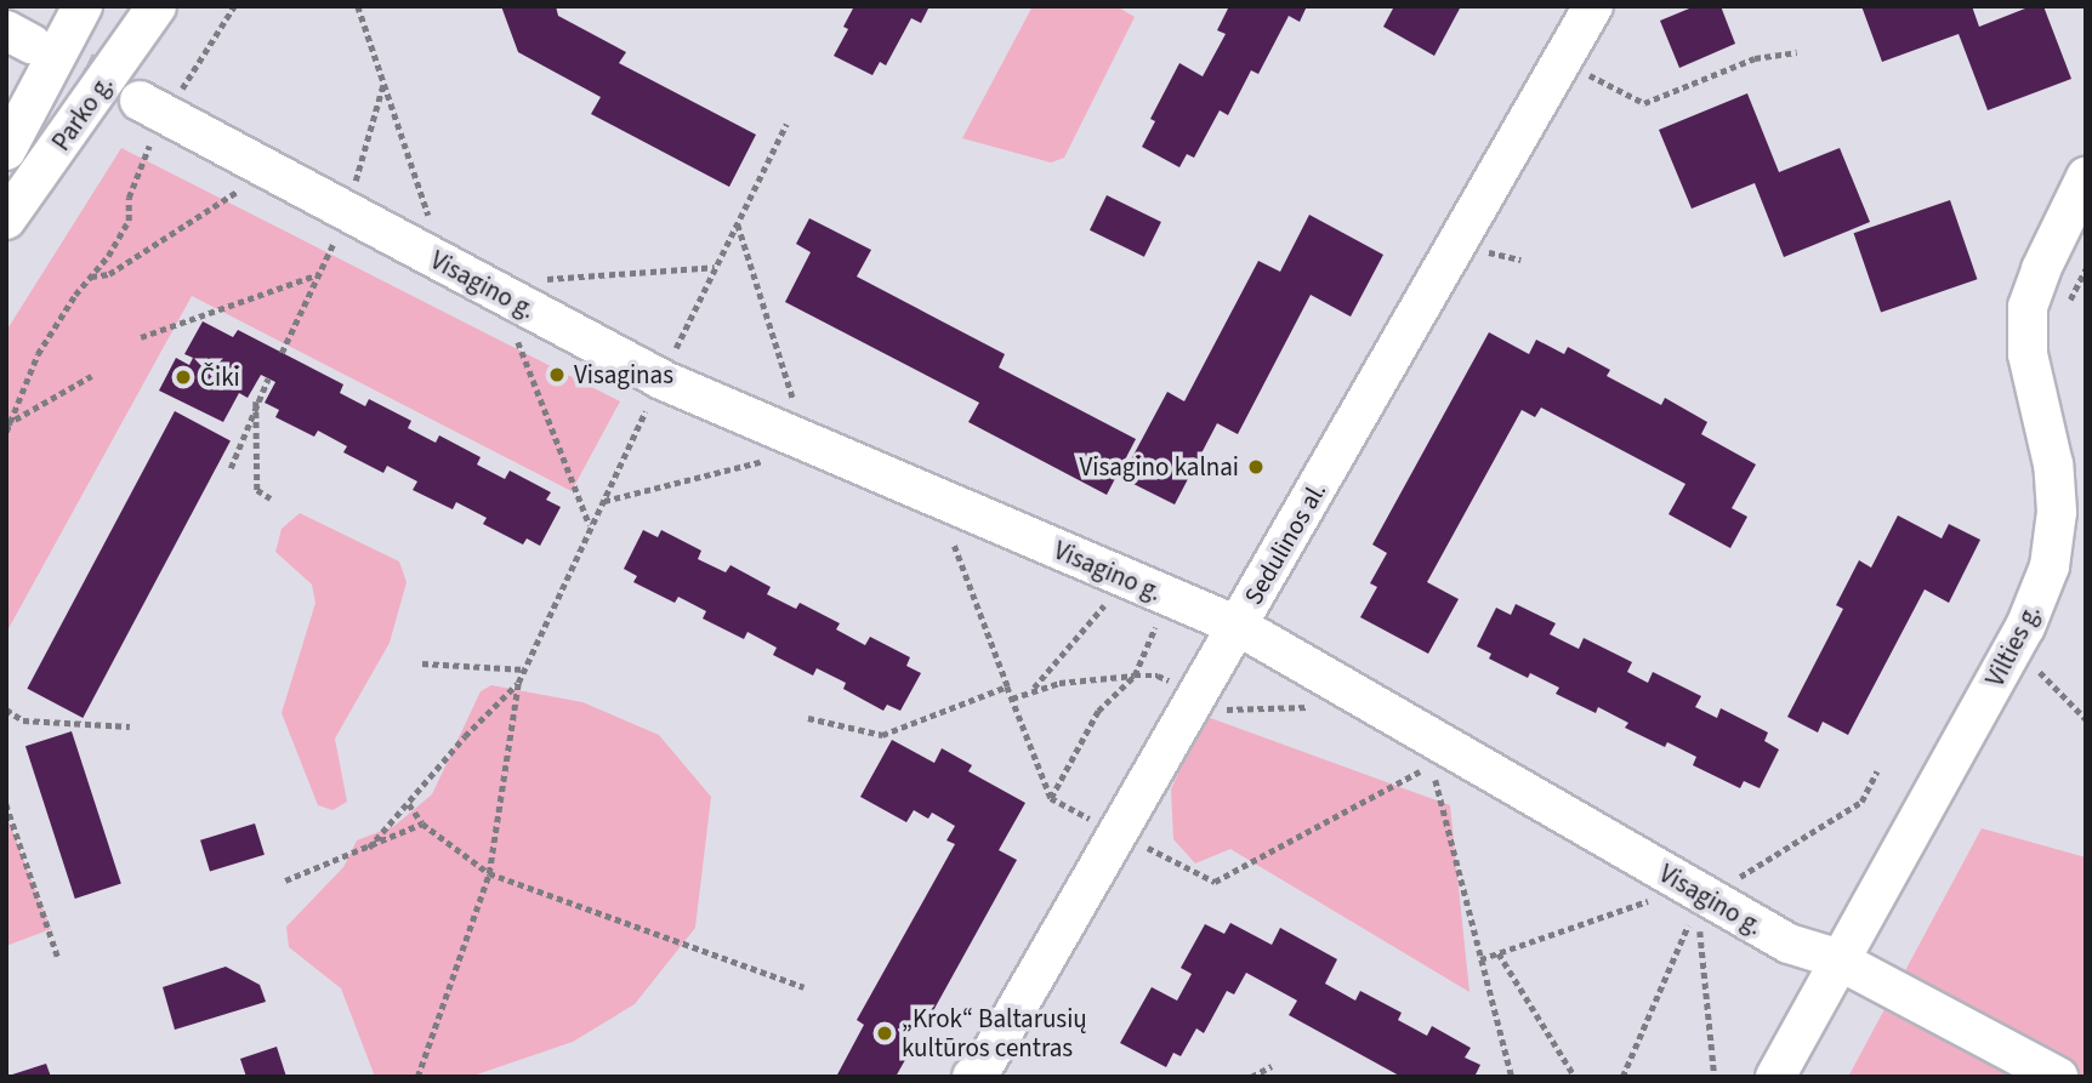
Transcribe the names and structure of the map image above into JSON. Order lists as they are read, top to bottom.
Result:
{
  "streets": {
    "street": [
      "Parko g.",
      "Visagino g.",
      "Sedulinos al.",
      "Vilties g."
    ]
  },
  "crossings": [
    ["Visagino g.", "Sedulinos al."],
    ["Visagino g.", "Vilties g."]
  ],
  "places": [
    "Visaginas",
    "Čiki",
    "Visagino kalnai",
    "„Krok“ Baltarusių kultūros centras"
  ]
}
